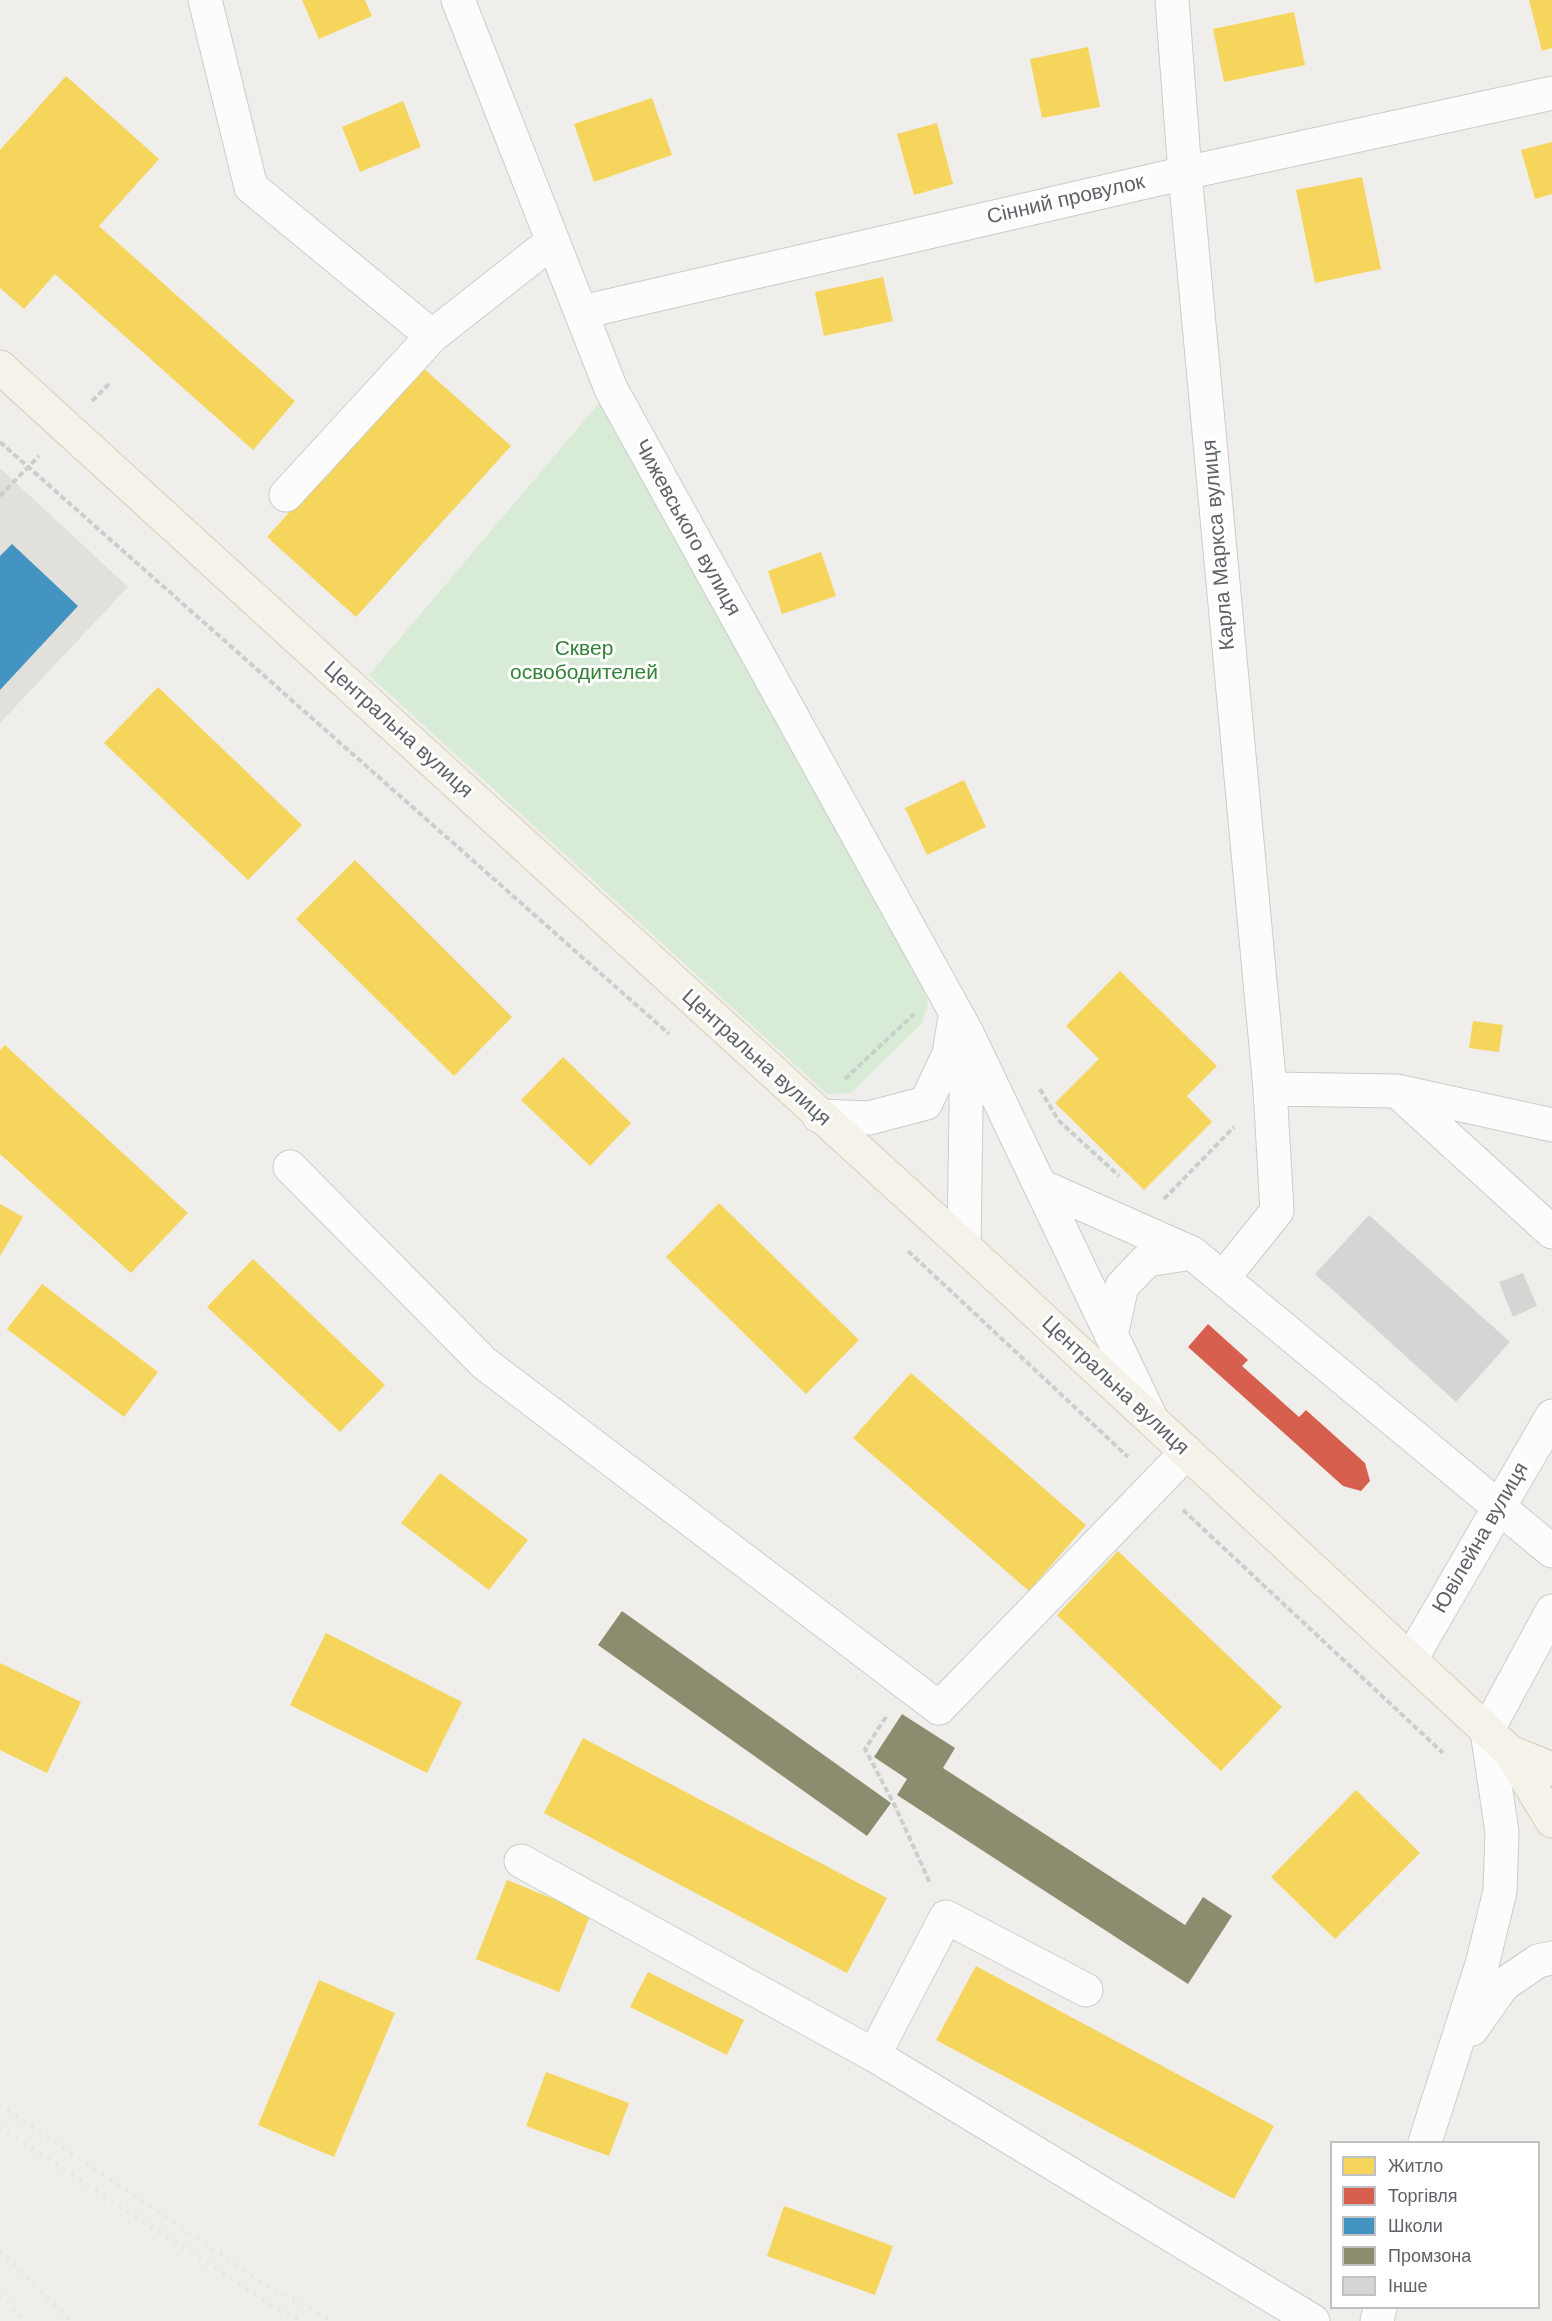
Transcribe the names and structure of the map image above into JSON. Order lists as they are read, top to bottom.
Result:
{
  "streets": {
    "main road": ["Центральна вулиця"],
    "street": [
      "Сінний провулок",
      "Чижевського вулиця",
      "Карла Маркса вулиця",
      "Ювілейна вулиця"
    ]
  },
  "crossings": [
    ["Сінний провулок", "Чижевського вулиця"],
    ["Сінний провулок", "Карла Маркса вулиця"],
    ["Чижевського вулиця", "Центральна вулиця"],
    ["Центральна вулиця", "Ювілейна вулиця"]
  ],
  "parks": ["Сквер освободителей"],
  "legend": [
    "Житло",
    "Торгівля",
    "Школи",
    "Промзона",
    "Інше"
  ]
}
